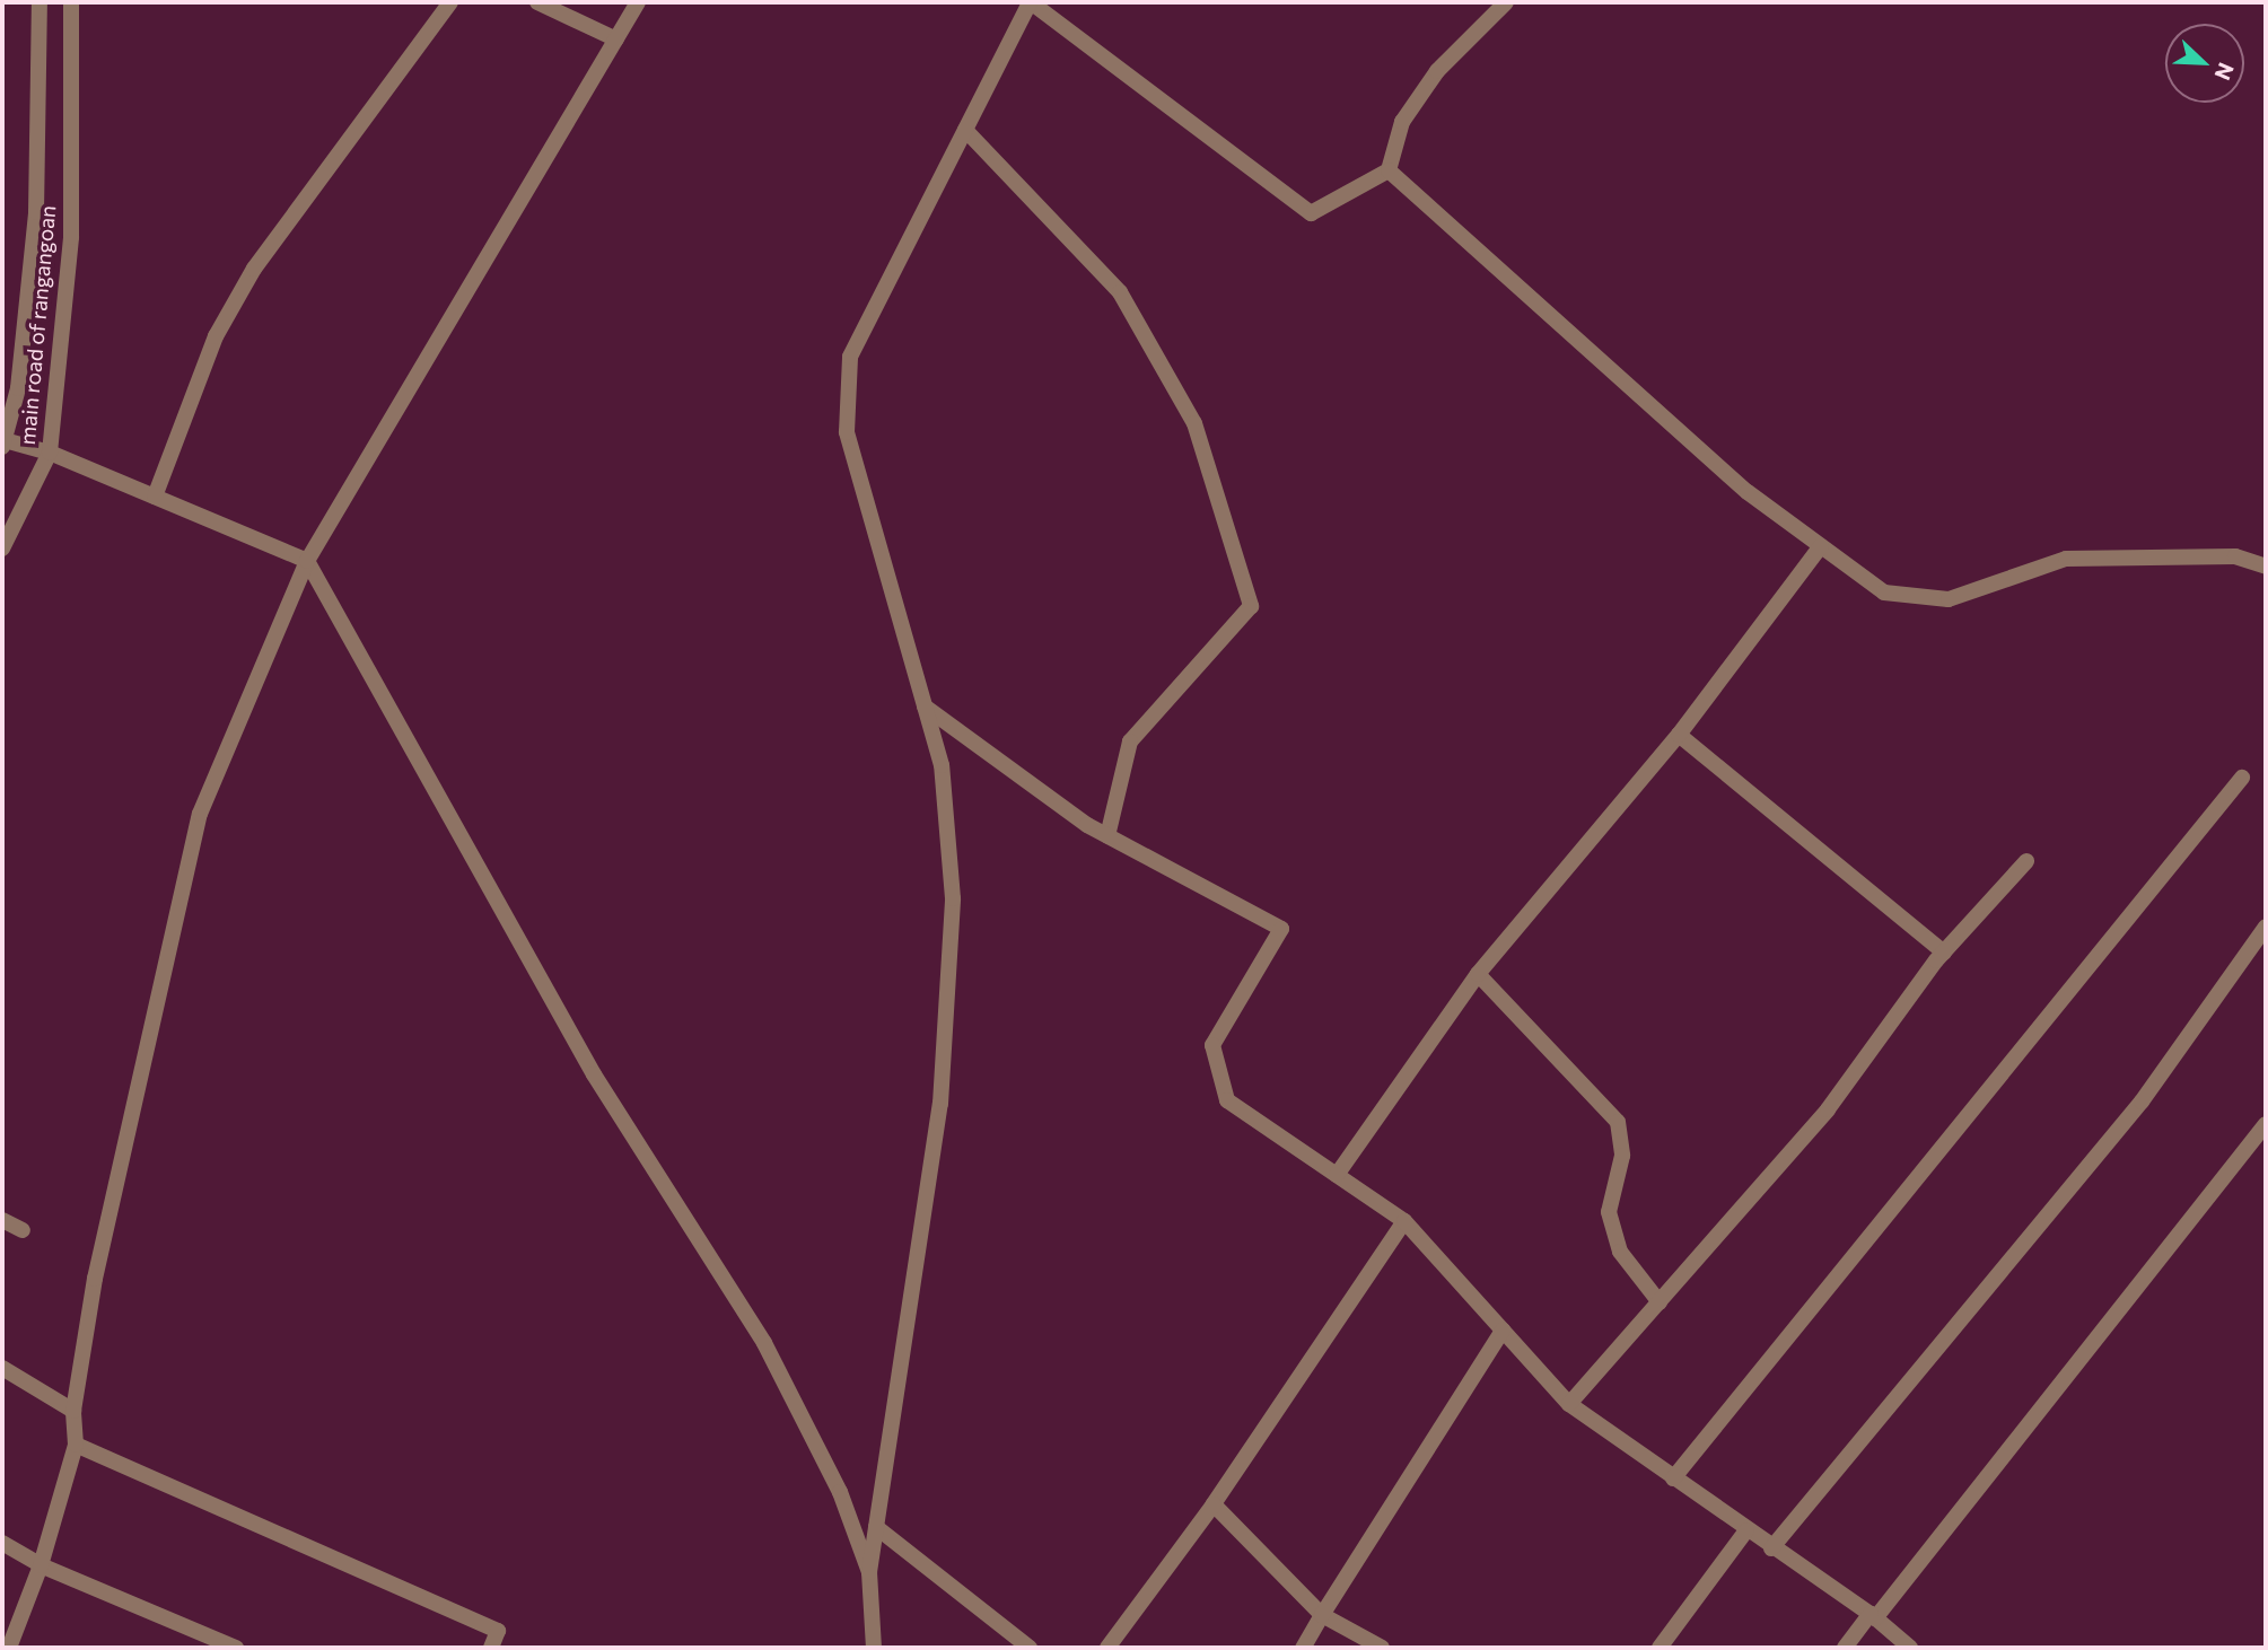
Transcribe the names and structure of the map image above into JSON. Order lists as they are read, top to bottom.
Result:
{
  "streets": {
    "street": ["main road of rangangoan"]
  },
  "north": "bottom right"
}
